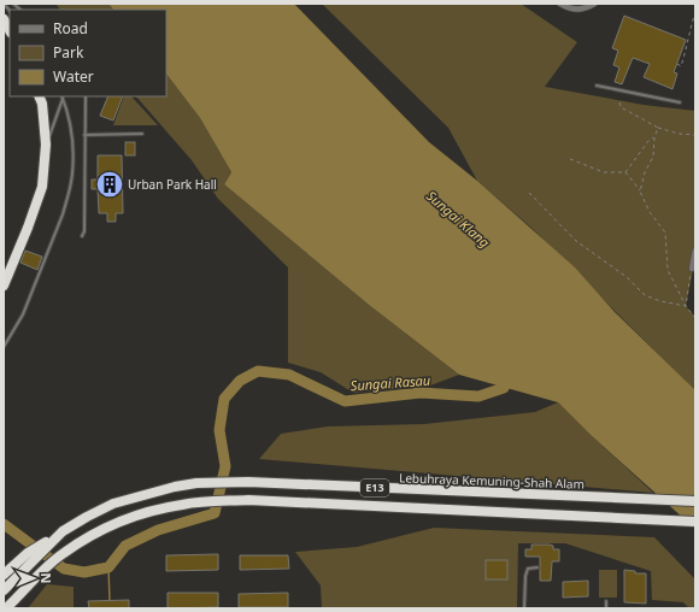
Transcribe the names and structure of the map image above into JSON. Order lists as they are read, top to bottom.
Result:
{
  "streets": {
    "highway": ["Lebuhraya Kemuning-Shah Alam", "E13"]
  },
  "water": ["Sungai Klang", "Sungai Rasau"],
  "places": {
    "building": ["Urban Park Hall"]
  },
  "legend": ["Road", "Park", "Water"],
  "north": "right"
}
